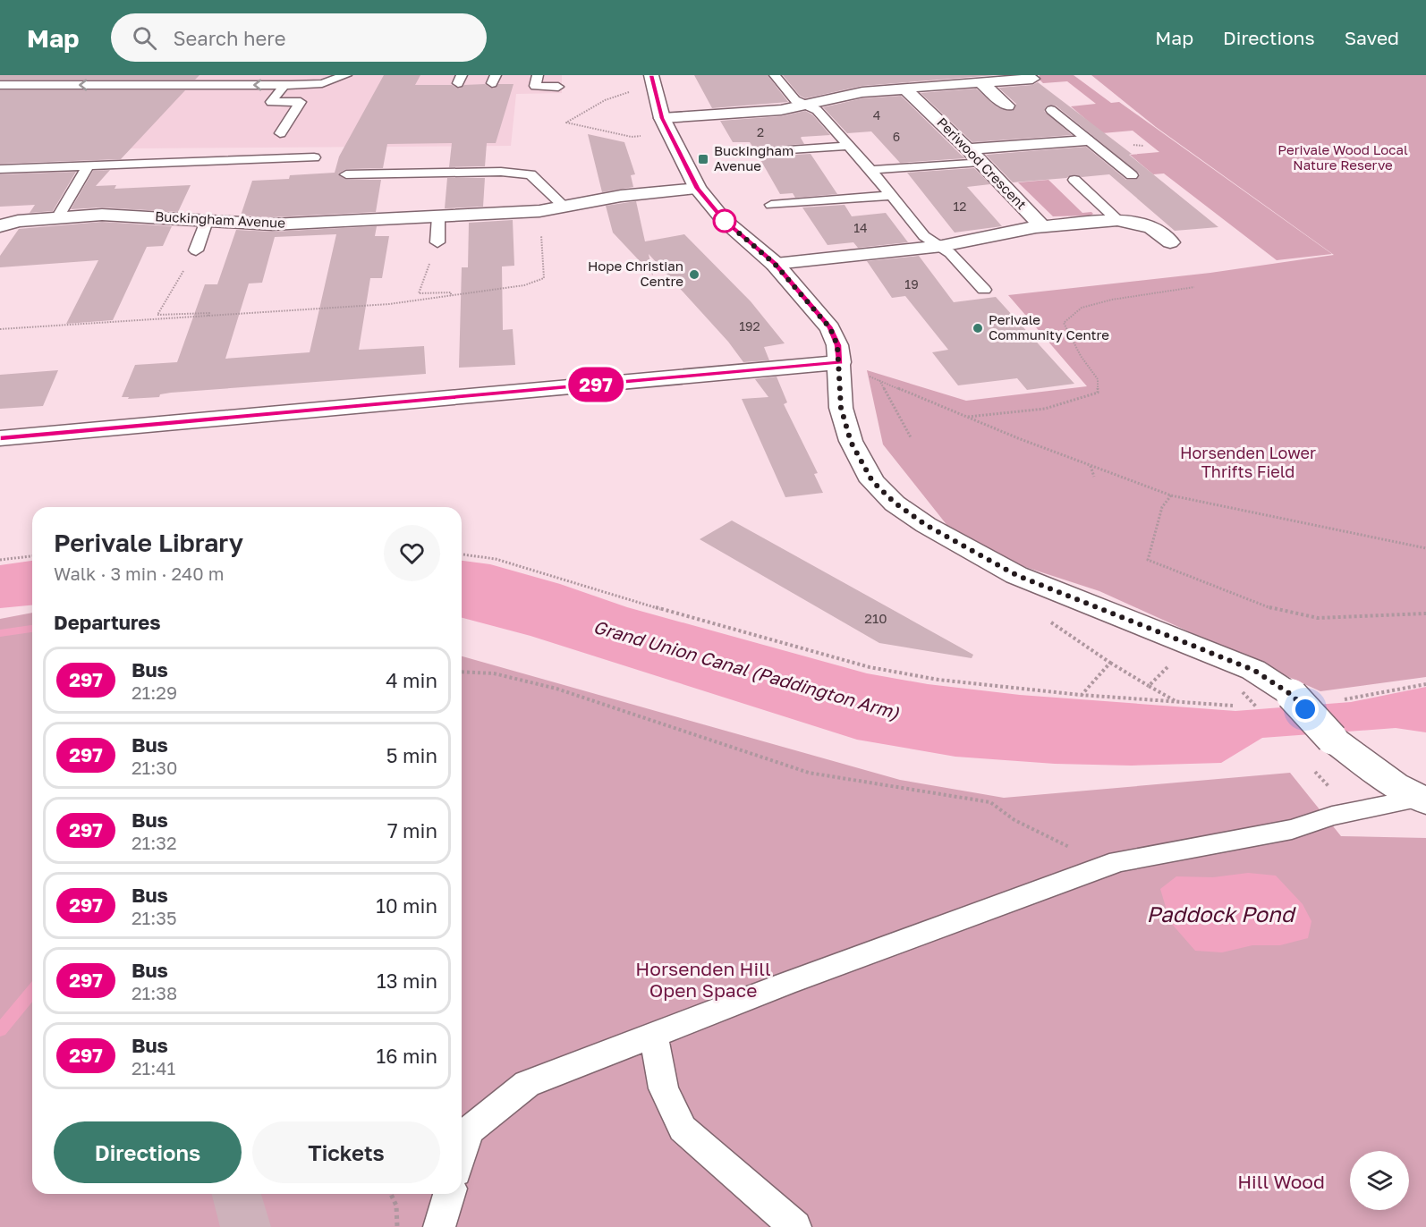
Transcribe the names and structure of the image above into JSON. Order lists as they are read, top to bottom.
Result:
{
  "streets": {
    "street": ["Periwood Crescent", "Buckingham Avenue"]
  },
  "water": ["Grand Union Canal (Paddington Arm)", "Paddock Pond"],
  "parks": [
    "Perivale Wood Local Nature Reserve",
    "Horsenden Lower Thrifts Field",
    "Horsenden Hill Open Space",
    "Hill Wood"
  ],
  "places": {
    "transit": ["Buckingham Avenue"],
    "other": ["Hope Christian Centre", "Perivale Community Centre"]
  },
  "lines": ["bus line 297"],
  "house_numbers": [
    "4",
    "2",
    "6",
    "12",
    "14",
    "19",
    "192",
    "210"
  ],
  "page": {
    "header": "Map",
    "search": "Search here",
    "nav": ["Map", "Directions", "Saved"],
    "on_map": "297",
    "heading": [
      ["Perivale Library", "Walk · 3 min · 240 m"],
      "Departures"
    ],
    "list": [
      {
        "mark": "297",
        "name": "Bus",
        "note": "21:29",
        "value": "4 min"
      },
      {
        "mark": "297",
        "name": "Bus",
        "note": "21:30",
        "value": "5 min"
      },
      {
        "mark": "297",
        "name": "Bus",
        "note": "21:32",
        "value": "7 min"
      },
      {
        "mark": "297",
        "name": "Bus",
        "note": "21:35",
        "value": "10 min"
      },
      {
        "mark": "297",
        "name": "Bus",
        "note": "21:38",
        "value": "13 min"
      },
      {
        "mark": "297",
        "name": "Bus",
        "note": "21:41",
        "value": "16 min"
      }
    ],
    "buttons": ["Directions", "Tickets"]
  }
}
